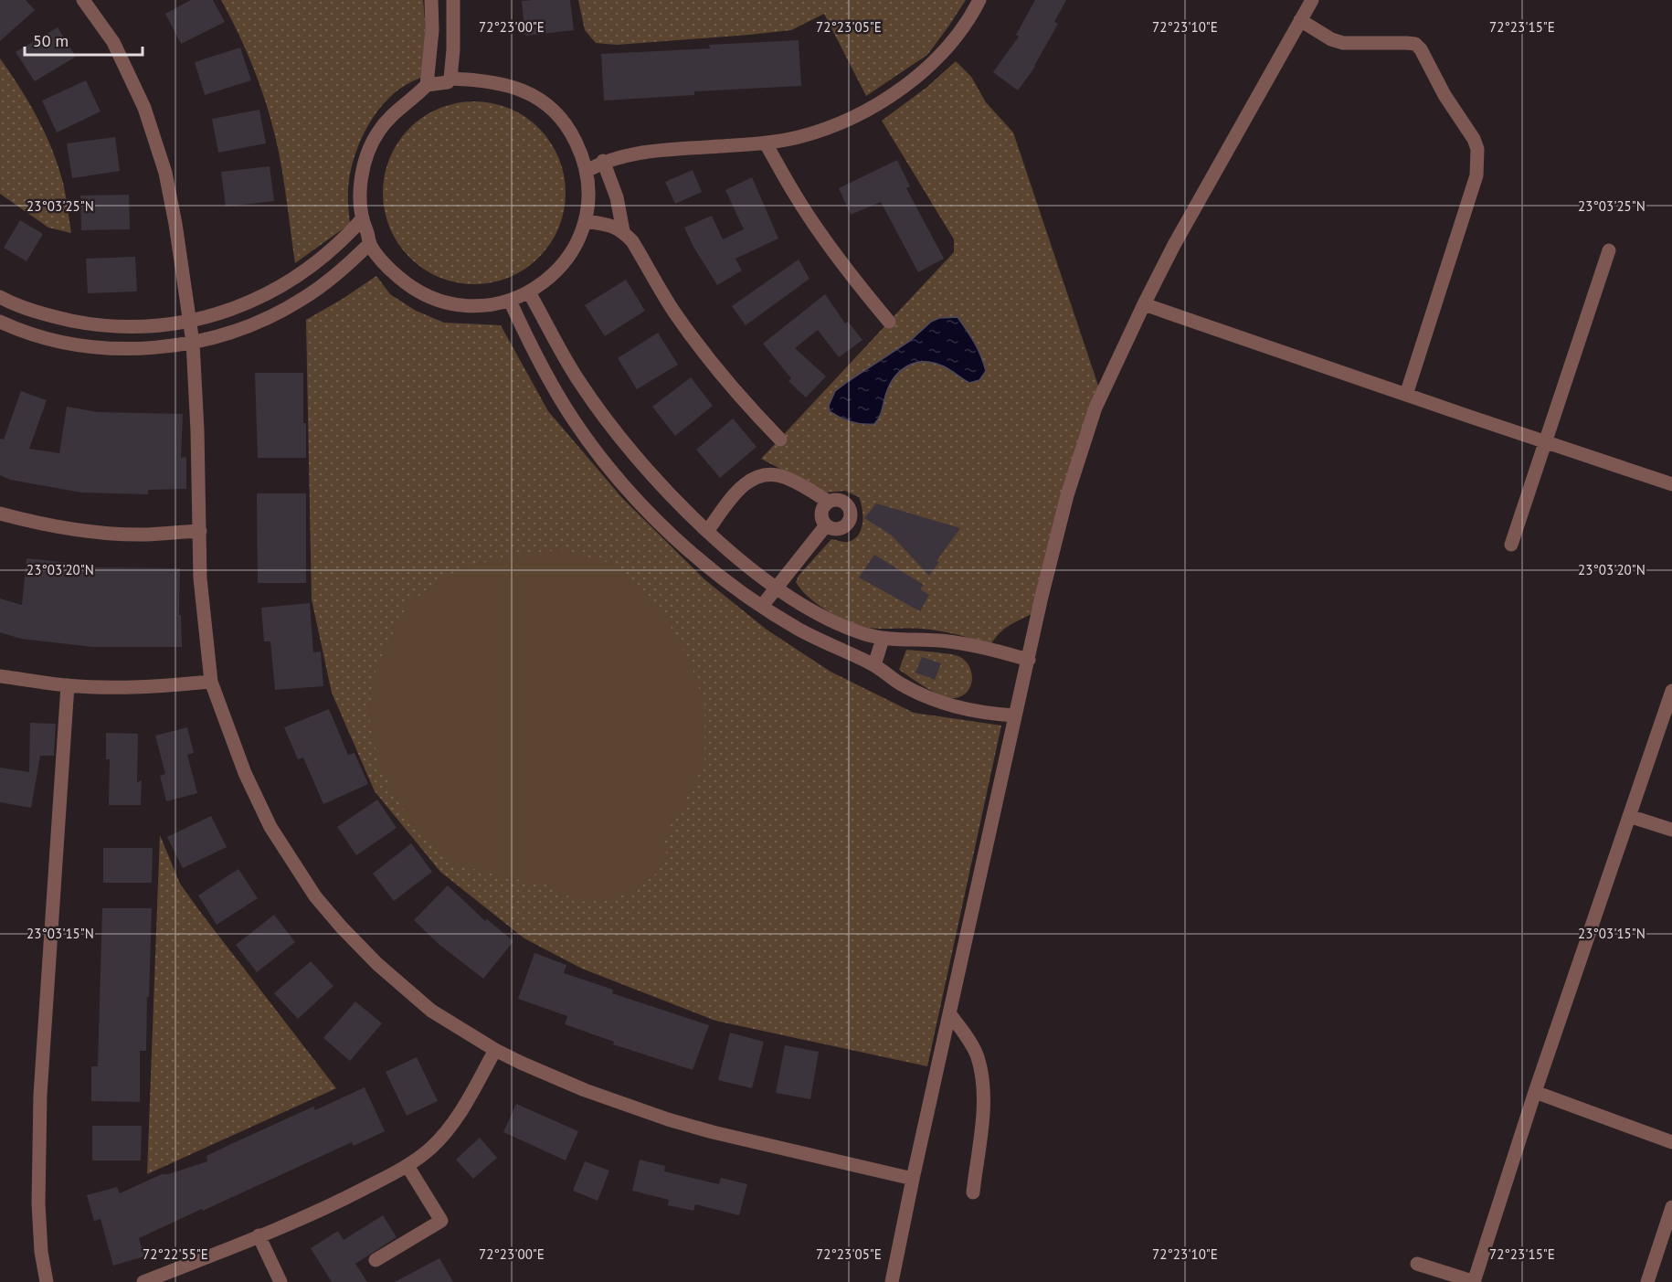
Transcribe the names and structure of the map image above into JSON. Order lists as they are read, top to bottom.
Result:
{
  "scale_bar": "50 m",
  "coordinates": [
    "72°23'00\"E",
    "72°23'05\"E",
    "72°23'10\"E",
    "72°23'15\"E",
    "23°03'25\"N",
    "23°03'20\"N",
    "23°03'15\"N",
    "72°22'55\"E"
  ]
}
